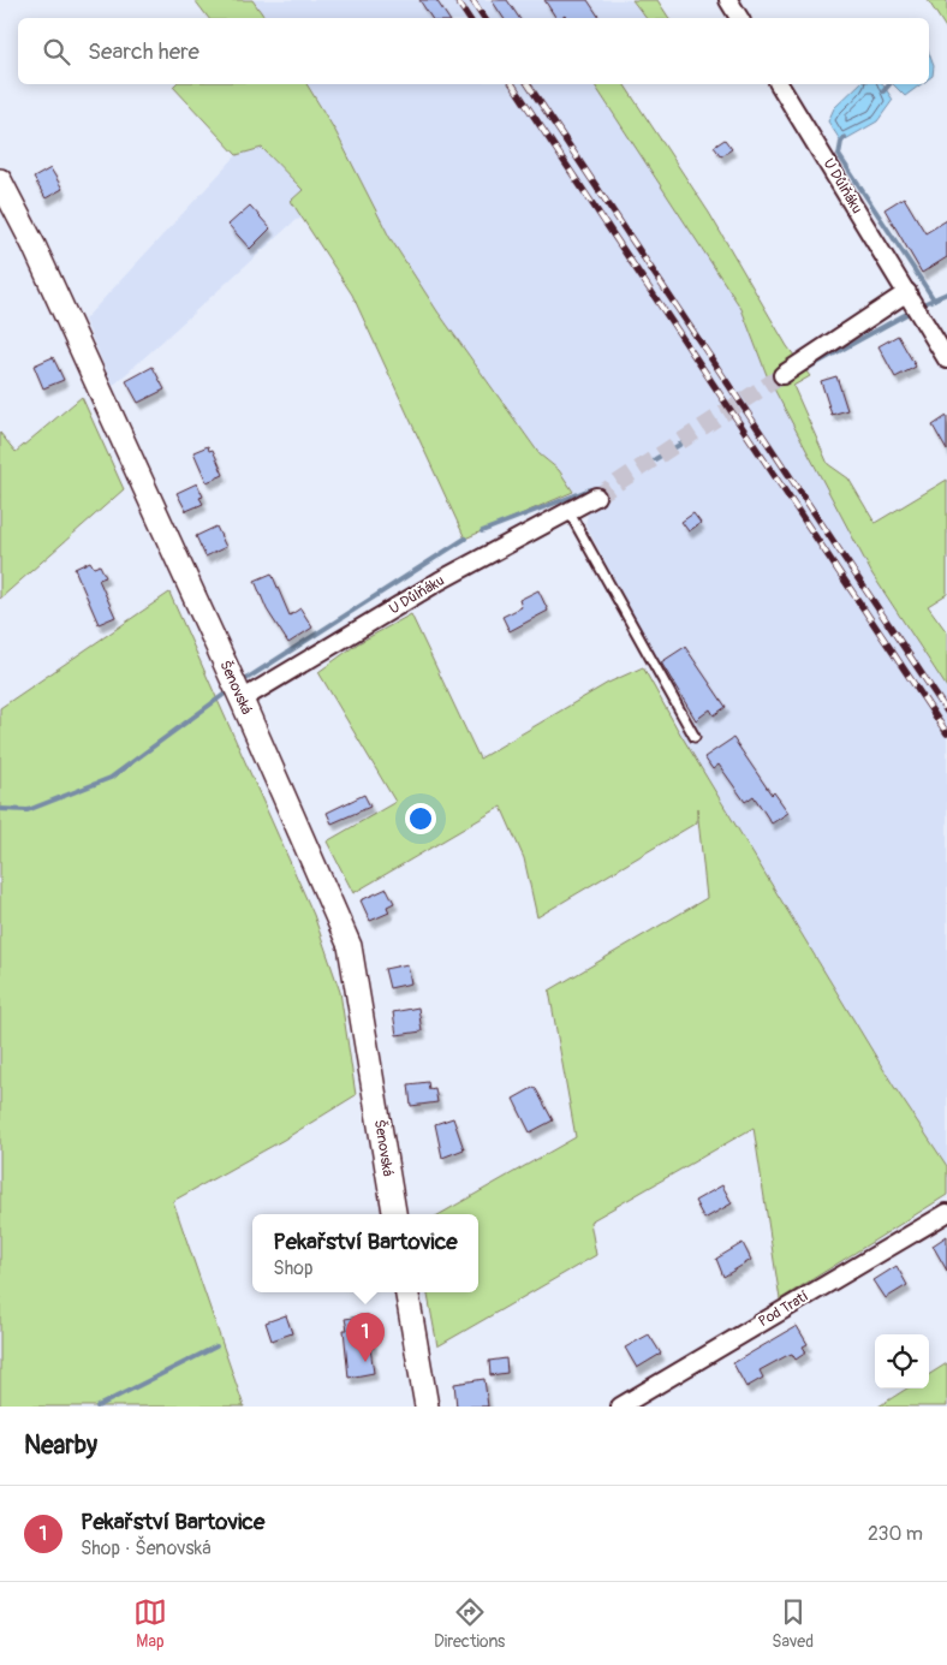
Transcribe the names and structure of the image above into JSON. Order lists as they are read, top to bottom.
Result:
{
  "streets": {
    "street": ["U Důlňáku", "Šenovská", "Pod Tratí"]
  },
  "crossings": [
    ["U Důlňáku", "Šenovská"]
  ],
  "page": {
    "search": "Search here",
    "popup": ["Pekařství Bartovice", "Shop"],
    "pins": "1",
    "heading": "Nearby",
    "list": [
      {
        "mark": "1",
        "name": "Pekařství Bartovice",
        "note": "Shop · Šenovská",
        "value": "230 m"
      }
    ],
    "nav": ["Map", "Directions", "Saved"]
  }
}
